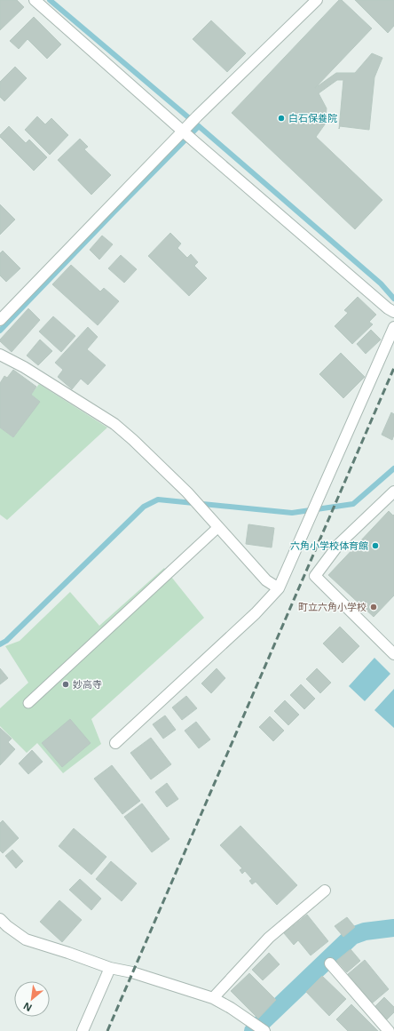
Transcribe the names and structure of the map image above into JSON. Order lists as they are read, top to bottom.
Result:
{
  "places": [
    "白石保養院",
    "六角小学校体育館",
    "町立六角小学校",
    "妙高寺"
  ],
  "north": "bottom left"
}
